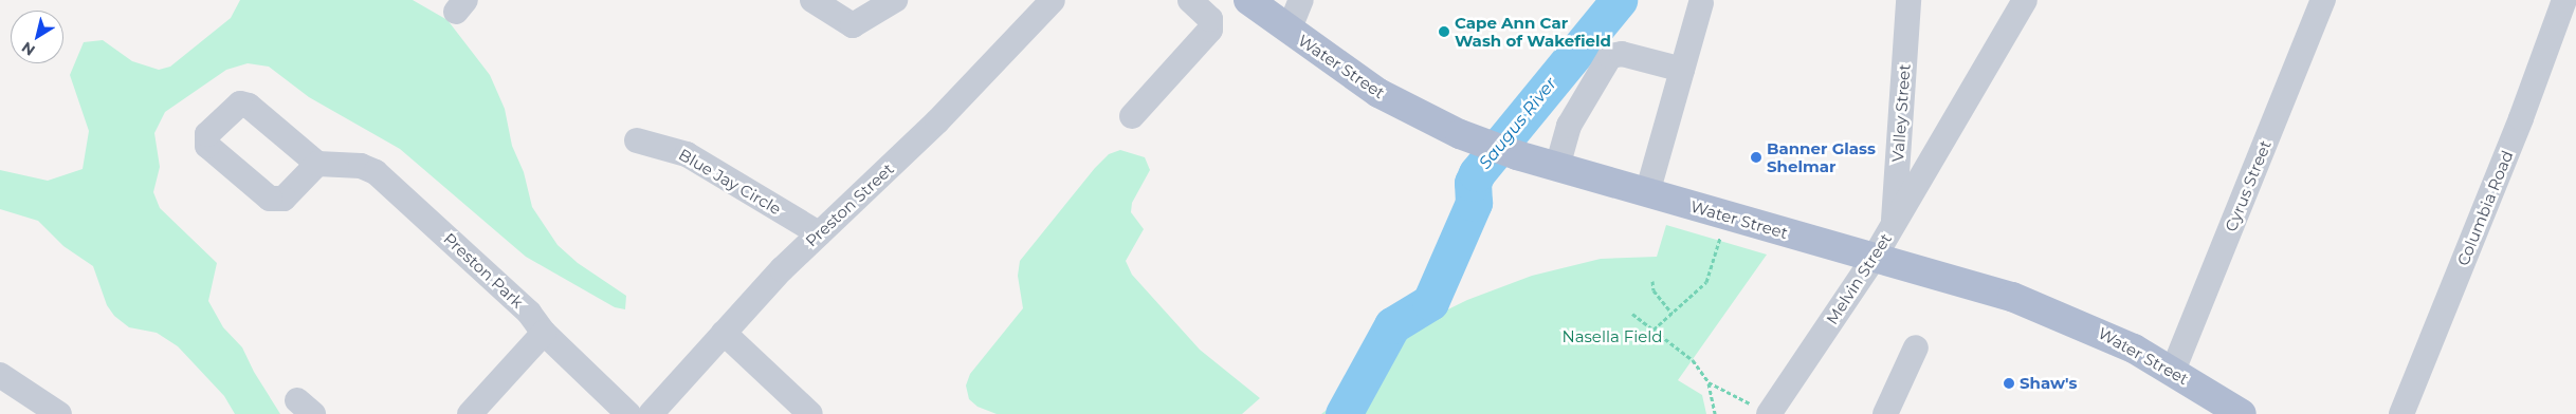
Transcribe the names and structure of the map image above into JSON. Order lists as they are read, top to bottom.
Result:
{
  "streets": {
    "main road": ["Water Street"],
    "street": [
      "Valley Street",
      "Blue Jay Circle",
      "Cyrus Street",
      "Preston Street",
      "Columbia Road",
      "Preston Park",
      "Melvin Street"
    ]
  },
  "crossings": [
    ["Water Street", "Cyrus Street"],
    ["Water Street", "Melvin Street"],
    ["Valley Street", "Melvin Street"],
    ["Blue Jay Circle", "Preston Street"]
  ],
  "water": ["Saugus River"],
  "parks": ["Nasella Field"],
  "places": ["Cape Ann Car Wash of Wakefield", "Banner Glass Shelmar", "Shaw's"],
  "north": "bottom left"
}
